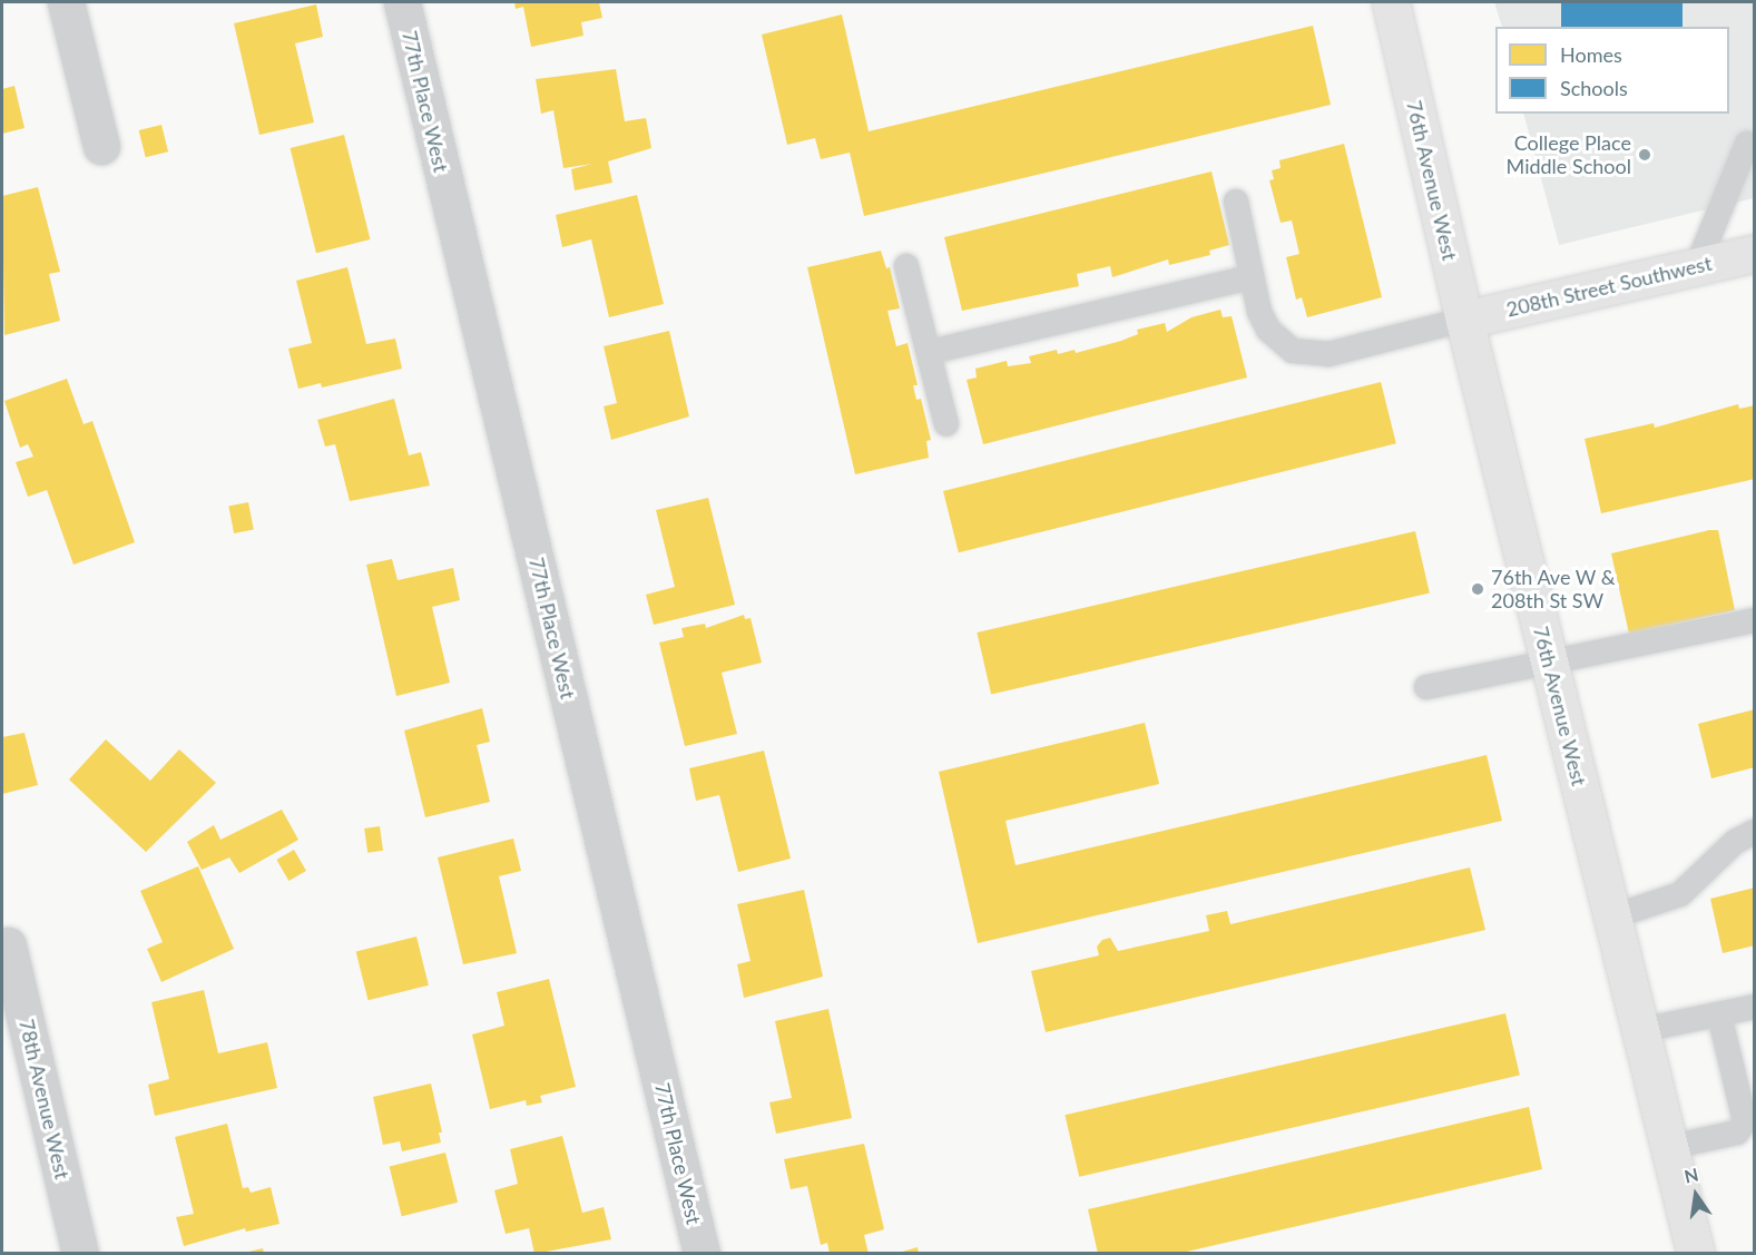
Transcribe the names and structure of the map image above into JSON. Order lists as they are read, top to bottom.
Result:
{
  "streets": {
    "street": [
      "77th Place West",
      "76th Avenue West",
      "208th Street Southwest",
      "78th Avenue West"
    ]
  },
  "crossings": [
    ["76th Avenue West", "208th Street Southwest"]
  ],
  "places": ["College Place Middle School", "76th Ave W & 208th St SW"],
  "legend": ["Homes", "Schools"],
  "north": "top"
}
